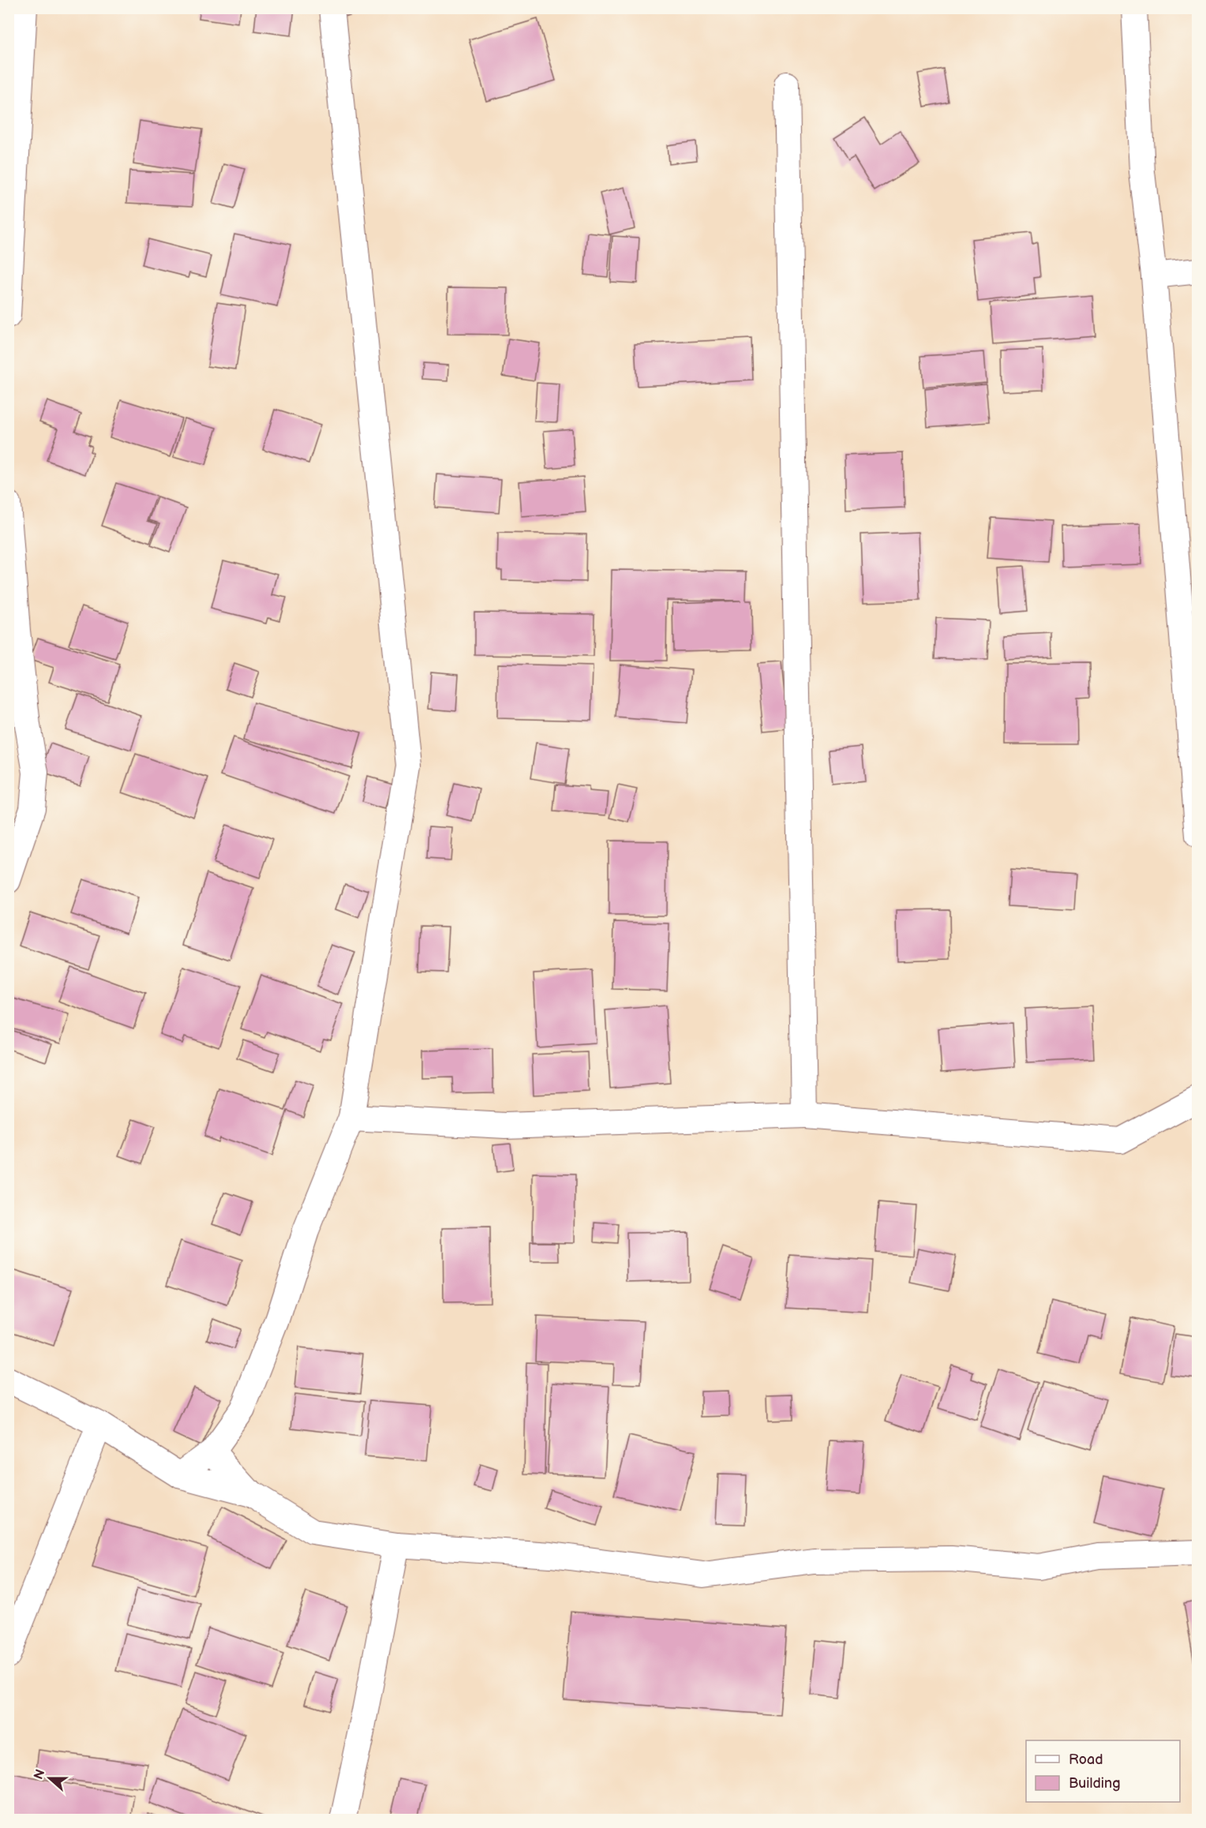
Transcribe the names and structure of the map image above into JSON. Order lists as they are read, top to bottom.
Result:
{
  "legend": ["Road", "Building"],
  "north": "left"
}
